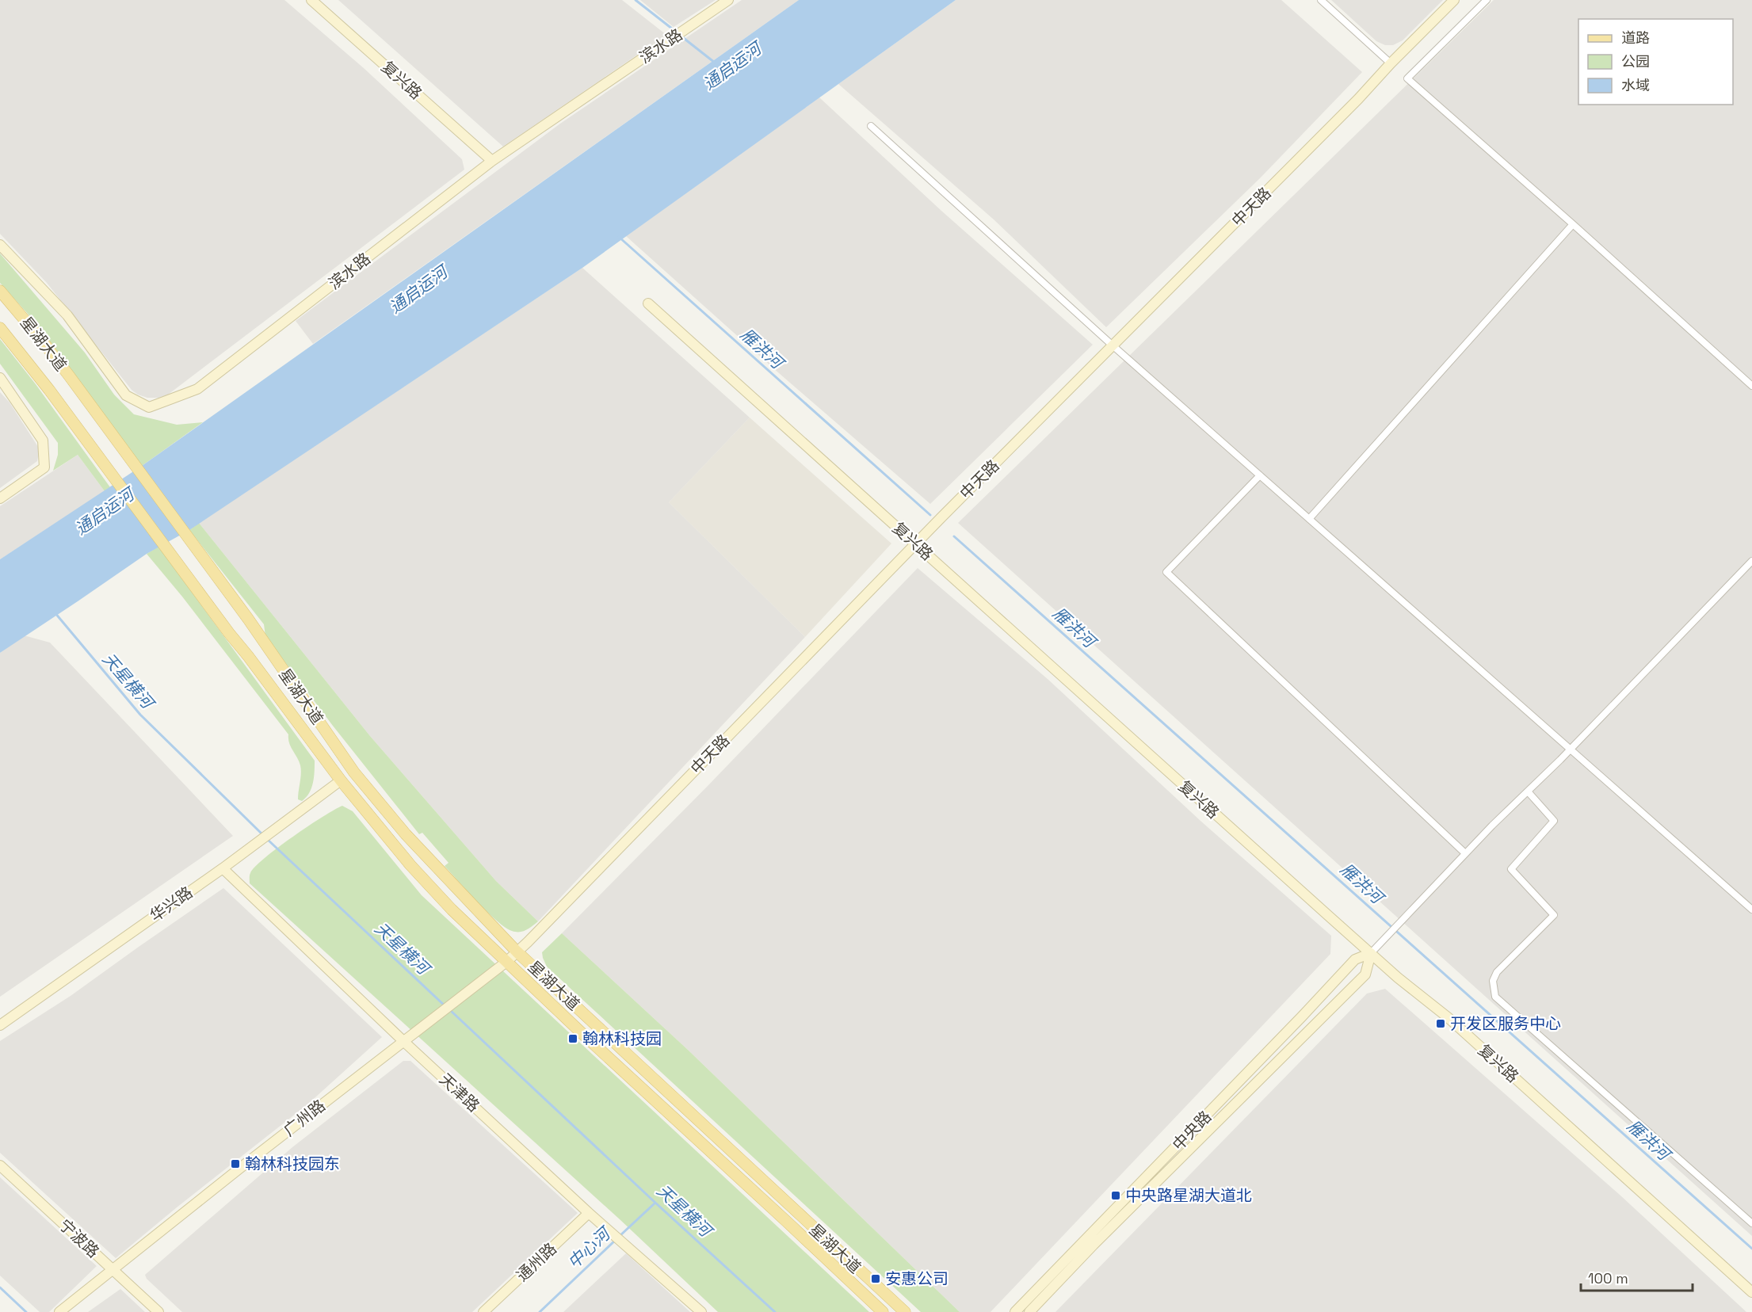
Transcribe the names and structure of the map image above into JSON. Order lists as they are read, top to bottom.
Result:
{
  "streets": {
    "main road": ["星湖大道"],
    "street": [
      "滨水路",
      "复兴路",
      "中天路",
      "华兴路",
      "天津路",
      "广州路",
      "中央路",
      "宁波路",
      "通州路"
    ]
  },
  "crossings": [
    ["滨水路", "复兴路"],
    ["复兴路", "中天路"],
    ["复兴路", "中央路"],
    ["中天路", "星湖大道"],
    ["中天路", "广州路"],
    ["星湖大道", "华兴路"],
    ["星湖大道", "广州路"],
    ["华兴路", "天津路"],
    ["天津路", "广州路"],
    ["天津路", "通州路"],
    ["广州路", "宁波路"]
  ],
  "water": [
    "通启运河",
    "雁洪河",
    "天星横河",
    "中心河"
  ],
  "places": {
    "transit": [
      "开发区服务中心",
      "翰林科技园",
      "翰林科技园东",
      "中央路星湖大道北",
      "安惠公司"
    ]
  },
  "legend": ["道路", "公园", "水域"],
  "scale_bar": "100 m"
}
